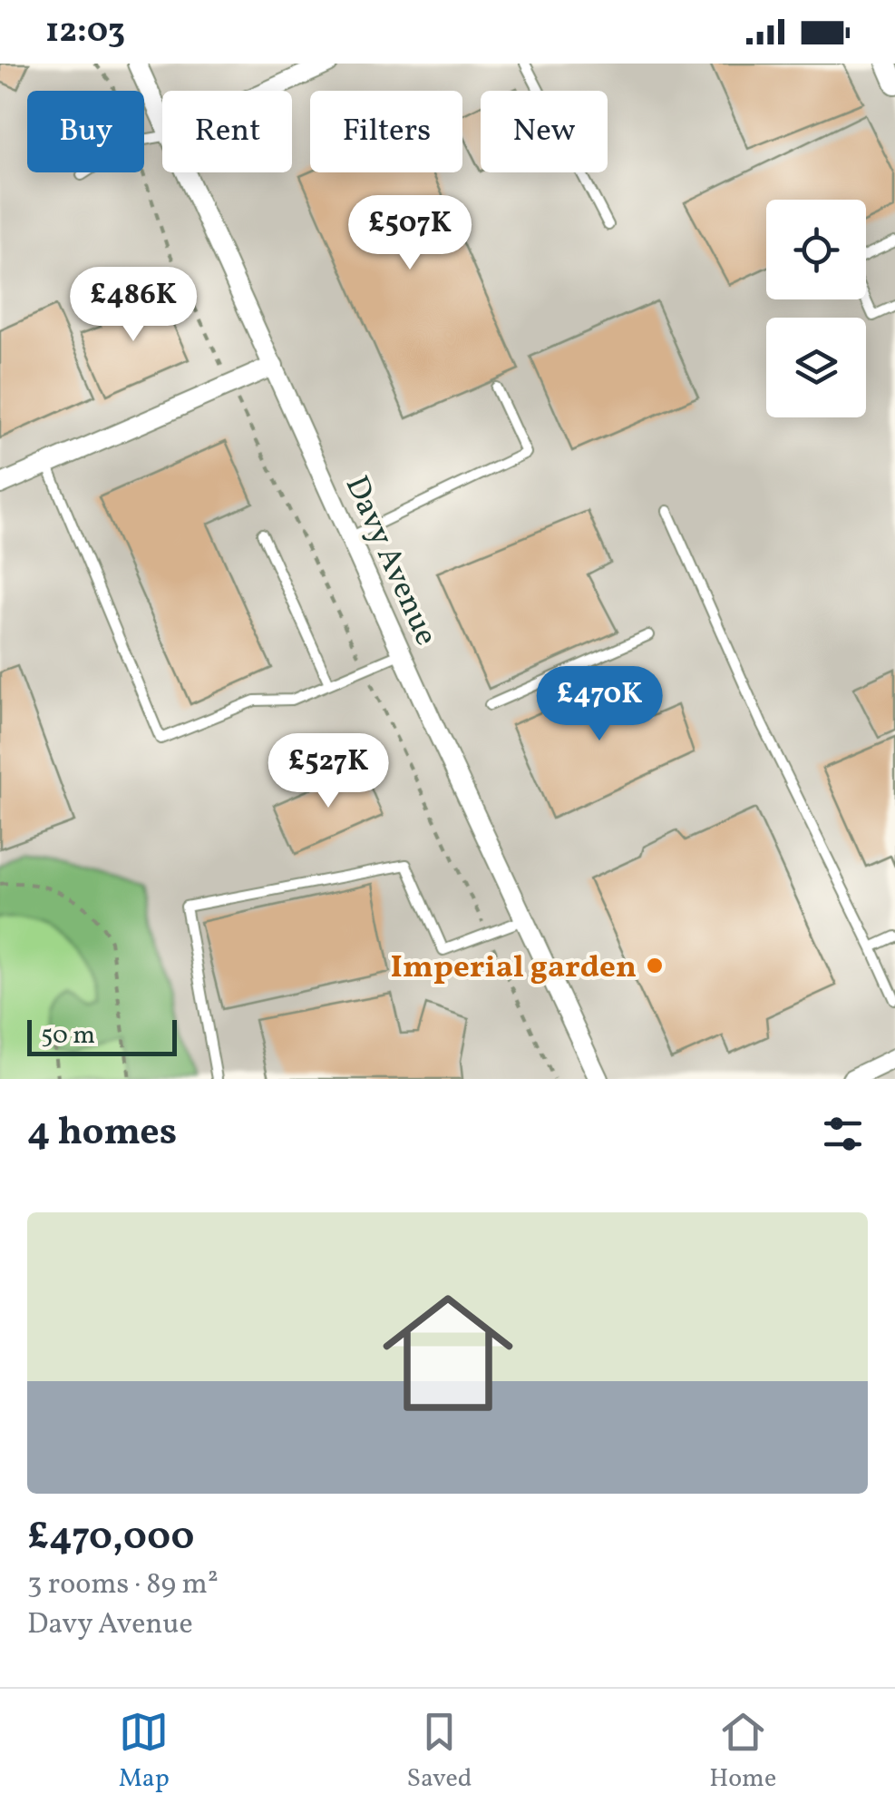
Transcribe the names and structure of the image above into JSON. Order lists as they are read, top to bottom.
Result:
{
  "streets": {
    "street": ["Davy Avenue"]
  },
  "places": ["Imperial garden"],
  "scale_bar": "50 m",
  "page": {
    "status": "12:03",
    "chip": [
      "Buy",
      "Rent",
      "Filters",
      "New"
    ],
    "price": [
      "£507K",
      "£486K",
      "£470K",
      "£527K"
    ],
    "scale": "50 m",
    "heading": "4 homes",
    "list": [
      {
        "name": "£470,000",
        "note": "3 rooms · 89 m² · Davy Avenue"
      }
    ],
    "tabs": ["Map", "Saved", "Home"]
  }
}
